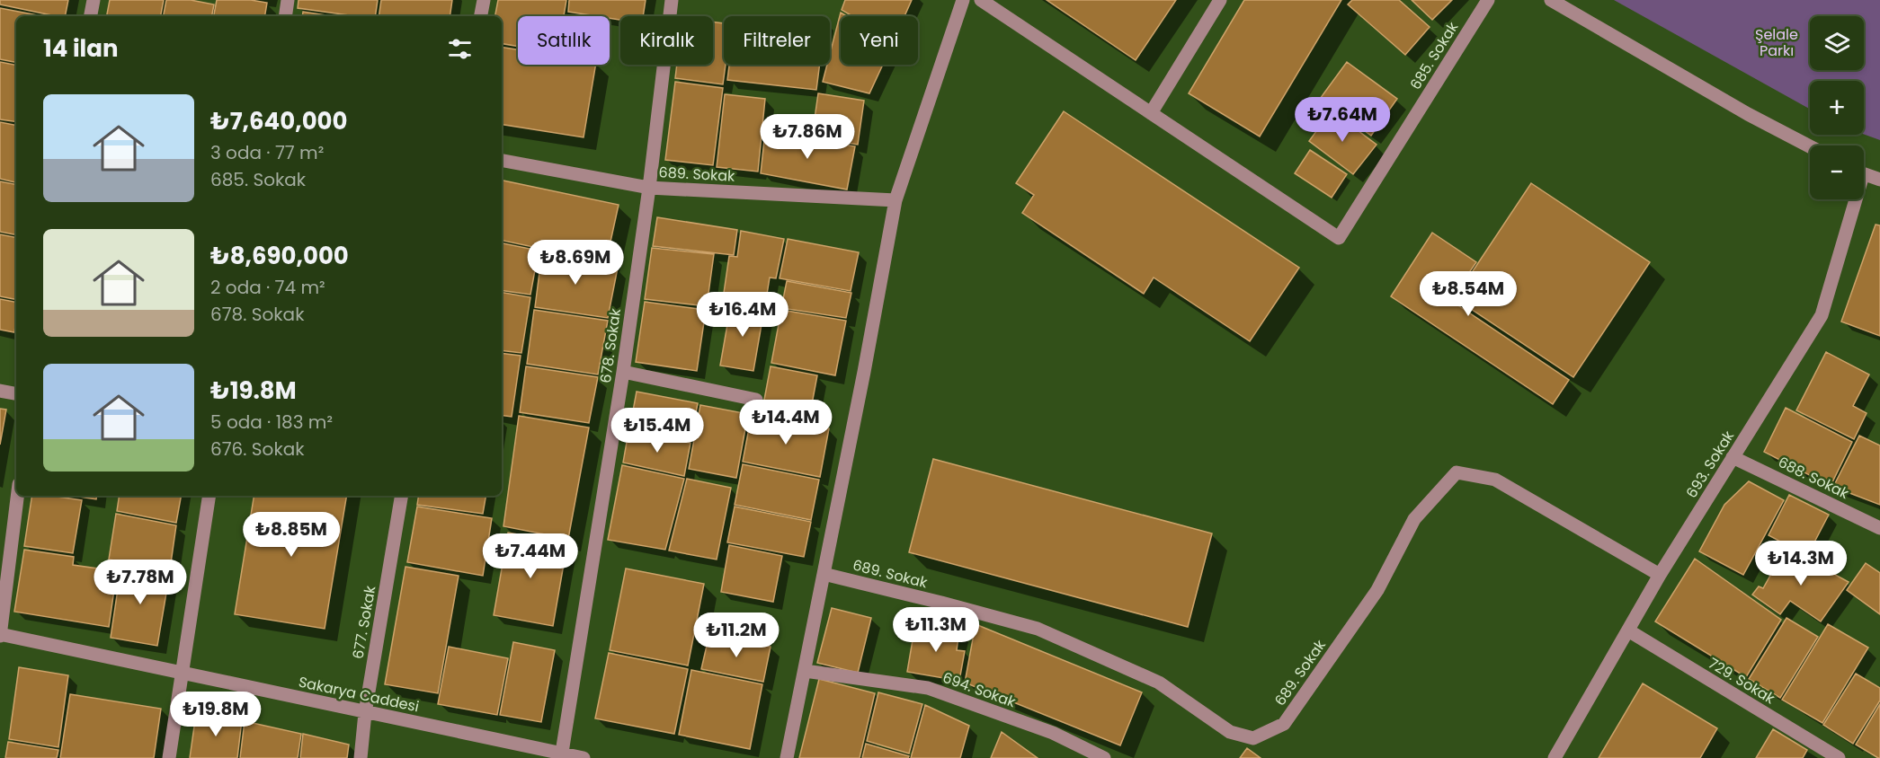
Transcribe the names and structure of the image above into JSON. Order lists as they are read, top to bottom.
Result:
{
  "streets": {
    "street": [
      "685. Sokak",
      "689. Sokak",
      "678. Sokak",
      "693. Sokak",
      "688. Sokak",
      "677. Sokak",
      "729. Sokak",
      "694. Sokak",
      "Sakarya Caddesi"
    ]
  },
  "crossings": [
    ["689. Sokak", "678. Sokak"],
    ["689. Sokak", "693. Sokak"],
    ["678. Sokak", "Sakarya Caddesi"],
    ["693. Sokak", "688. Sokak"],
    ["693. Sokak", "729. Sokak"],
    ["677. Sokak", "Sakarya Caddesi"]
  ],
  "parks": ["Şelale Parkı"],
  "page": {
    "map_buttons": ["+", "−"],
    "chip": [
      "Satılık",
      "Kiralık",
      "Filtreler",
      "Yeni"
    ],
    "heading": "14 ilan",
    "list": [
      {
        "name": "₺7,640,000",
        "note": "3 oda · 77 m² · 685. Sokak"
      },
      {
        "name": "₺8,690,000",
        "note": "2 oda · 74 m² · 678. Sokak"
      },
      {
        "name": "₺19.8M",
        "note": "5 oda · 183 m² · 676. Sokak"
      }
    ],
    "price": [
      "₺7.64M",
      "₺7.86M",
      "₺8.69M",
      "₺8.54M",
      "₺16.4M",
      "₺14.4M",
      "₺15.4M",
      "₺8.85M",
      "₺7.44M",
      "₺14.3M",
      "₺7.78M",
      "₺11.3M",
      "₺11.2M",
      "₺19.8M"
    ]
  }
}
